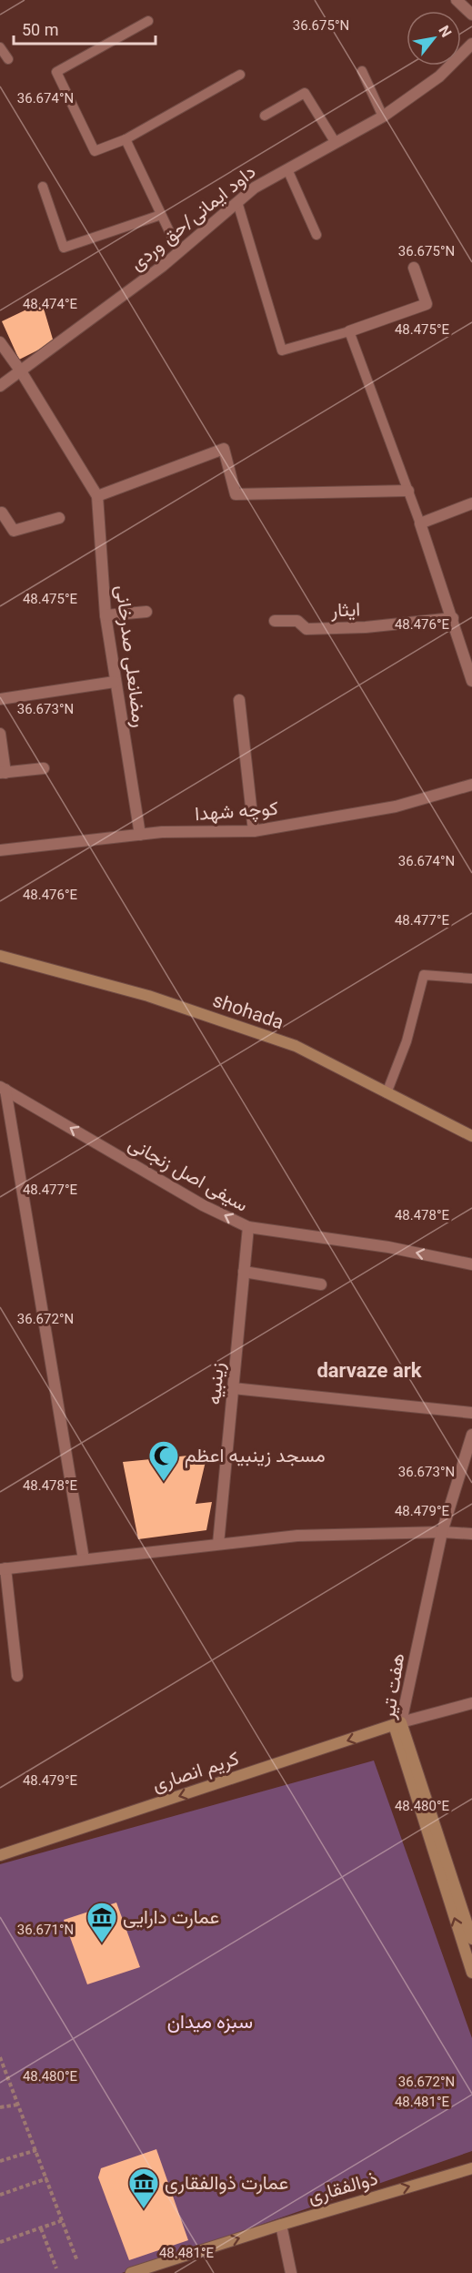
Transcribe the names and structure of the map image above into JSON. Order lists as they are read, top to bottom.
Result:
{
  "streets": {
    "main road": [
      "shohada",
      "هفت تیر",
      "کریم انصاری",
      "ذوالفقاری"
    ],
    "street": [
      "داود ایمانی/حق وردی",
      "ایثار",
      "رمضانعلی صدرخانی",
      "کوچه شهدا",
      "سیفی اصل زنجانی",
      "زینبیه"
    ]
  },
  "crossings": [
    ["داود ایمانی/حق وردی", "رمضانعلی صدرخانی"],
    ["رمضانعلی صدرخانی", "کوچه شهدا"],
    ["سیفی اصل زنجانی", "زینبیه"],
    ["هفت تیر", "کریم انصاری"]
  ],
  "one_way": ["سیفی اصل زنجانی", "کریم انصاری", "ذوالفقاری"],
  "districts": ["darvaze ark"],
  "parks": ["سبزه میدان"],
  "places": {
    "mosque": ["مسجد زینبیه اعظم"],
    "museum": ["عمارت دارایی", "عمارت ذوالفقاری"]
  },
  "scale_bar": "50 m",
  "north": "top right",
  "coordinates": [
    "36.675°N",
    "36.674°N",
    "48.474°E",
    "48.475°E",
    "48.476°E",
    "36.673°N",
    "48.477°E",
    "48.478°E",
    "36.672°N",
    "48.479°E",
    "48.480°E",
    "36.671°N",
    "48.481°E"
  ]
}
